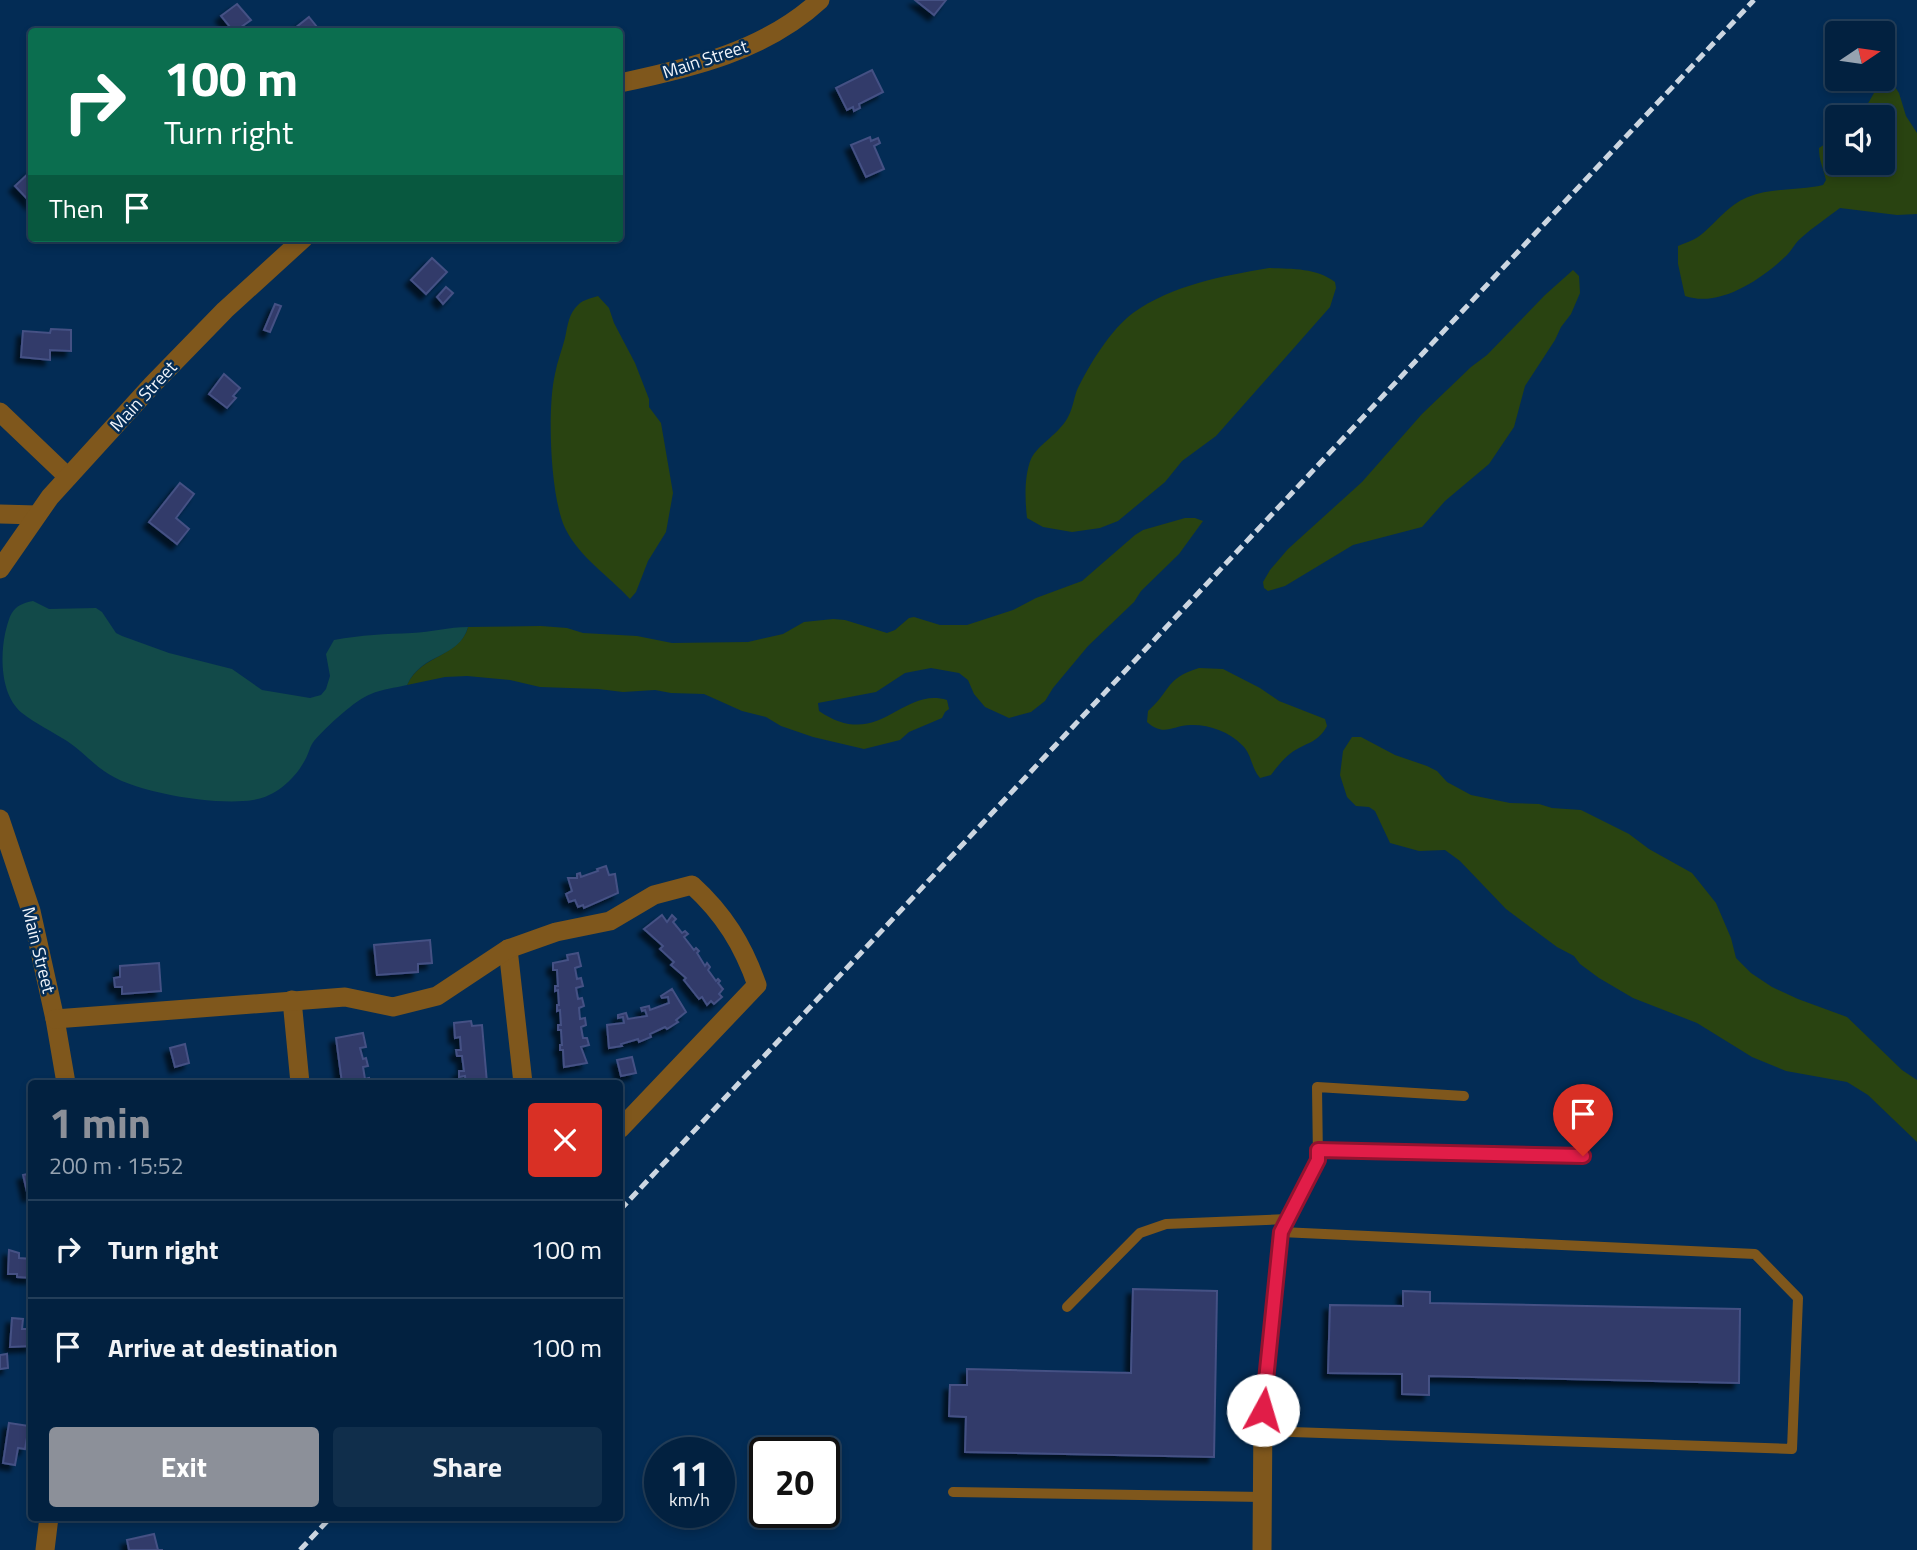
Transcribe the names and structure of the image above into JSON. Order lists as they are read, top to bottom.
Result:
{
  "streets": {
    "street": ["Main Street"]
  },
  "north": "right",
  "page": {
    "turn": ["100 m", "Turn right"],
    "then": "Then",
    "heading": ["1 min", "200 m · 15:52"],
    "list": [
      {
        "name": "Turn right",
        "value": "100 m"
      },
      {
        "name": "Arrive at destination",
        "value": "100 m"
      }
    ],
    "buttons": ["Exit", "Share"],
    "speed": "11 km/h",
    "limit": "20"
  }
}
